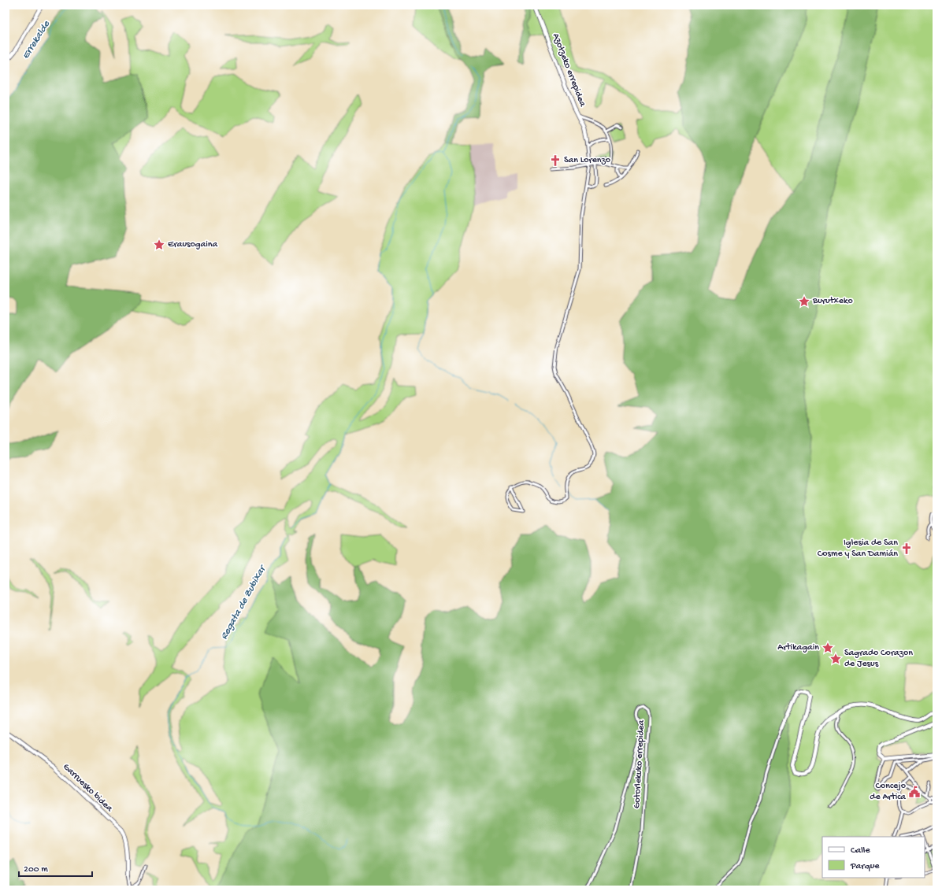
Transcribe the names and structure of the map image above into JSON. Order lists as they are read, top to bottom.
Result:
{
  "streets": {
    "street": ["Azotzeko errepidea", "Gotorlekuko errepidea", "Garruesko bidea"]
  },
  "water": ["Errekalde", "Regata de Zubixar"],
  "places": {
    "church": ["San Lorenzo", "Iglesia de San Cosme y San Damián"],
    "place": [
      "Erausogaina",
      "Burutxeko",
      "Artikagain",
      "Sagrado Corazon de Jesus"
    ],
    "public building": ["Concejo de Artica"]
  },
  "legend": ["Calle", "Parque"],
  "scale_bar": "200 m"
}
